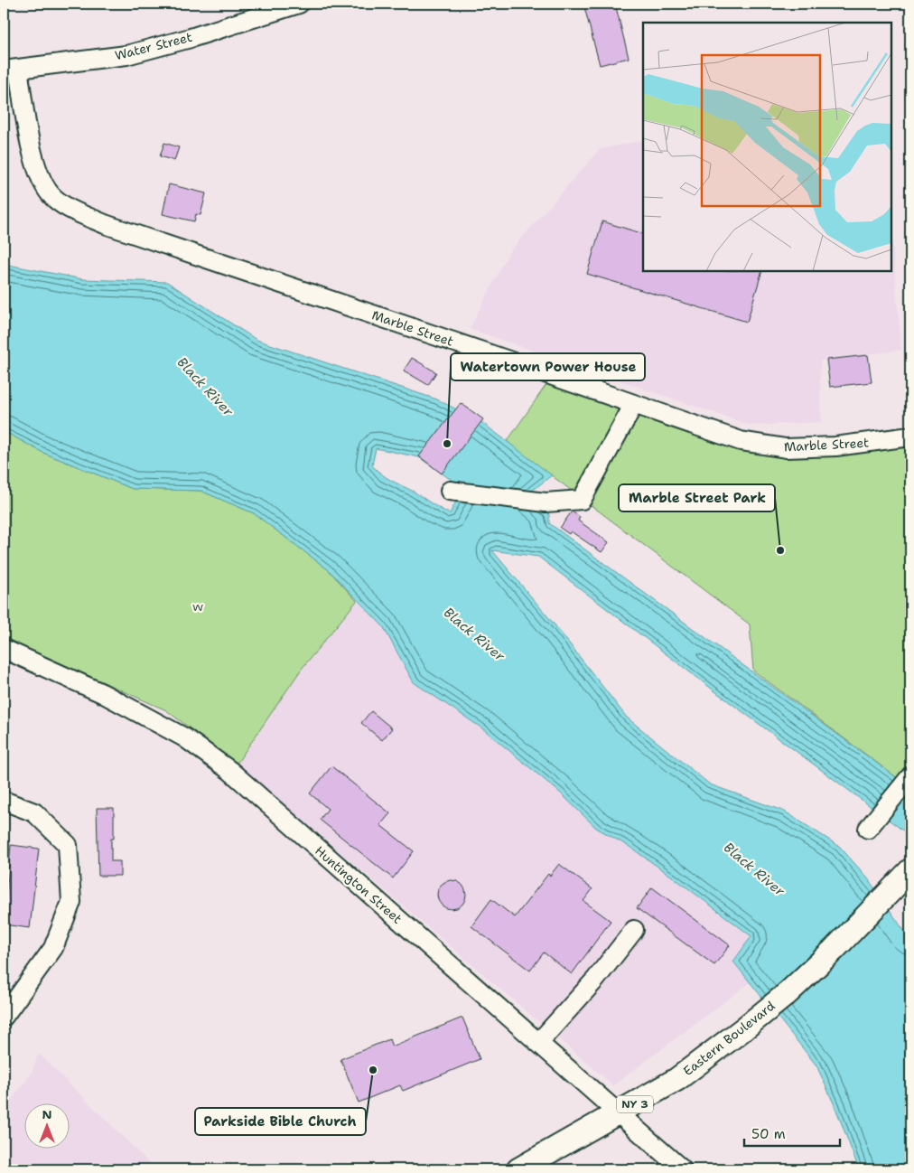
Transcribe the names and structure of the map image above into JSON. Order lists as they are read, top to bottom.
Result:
{
  "streets": {
    "main road": ["Eastern Boulevard", "NY 3"],
    "street": ["Water Street", "Marble Street", "Huntington Street"]
  },
  "crossings": [
    ["Water Street", "Marble Street"],
    ["Huntington Street", "Eastern Boulevard"]
  ],
  "water": ["Black River"],
  "parks": ["w"],
  "places": ["Watertown Power House", "Marble Street Park", "Parkside Bible Church"],
  "scale_bar": "50 m",
  "north": "top"
}
